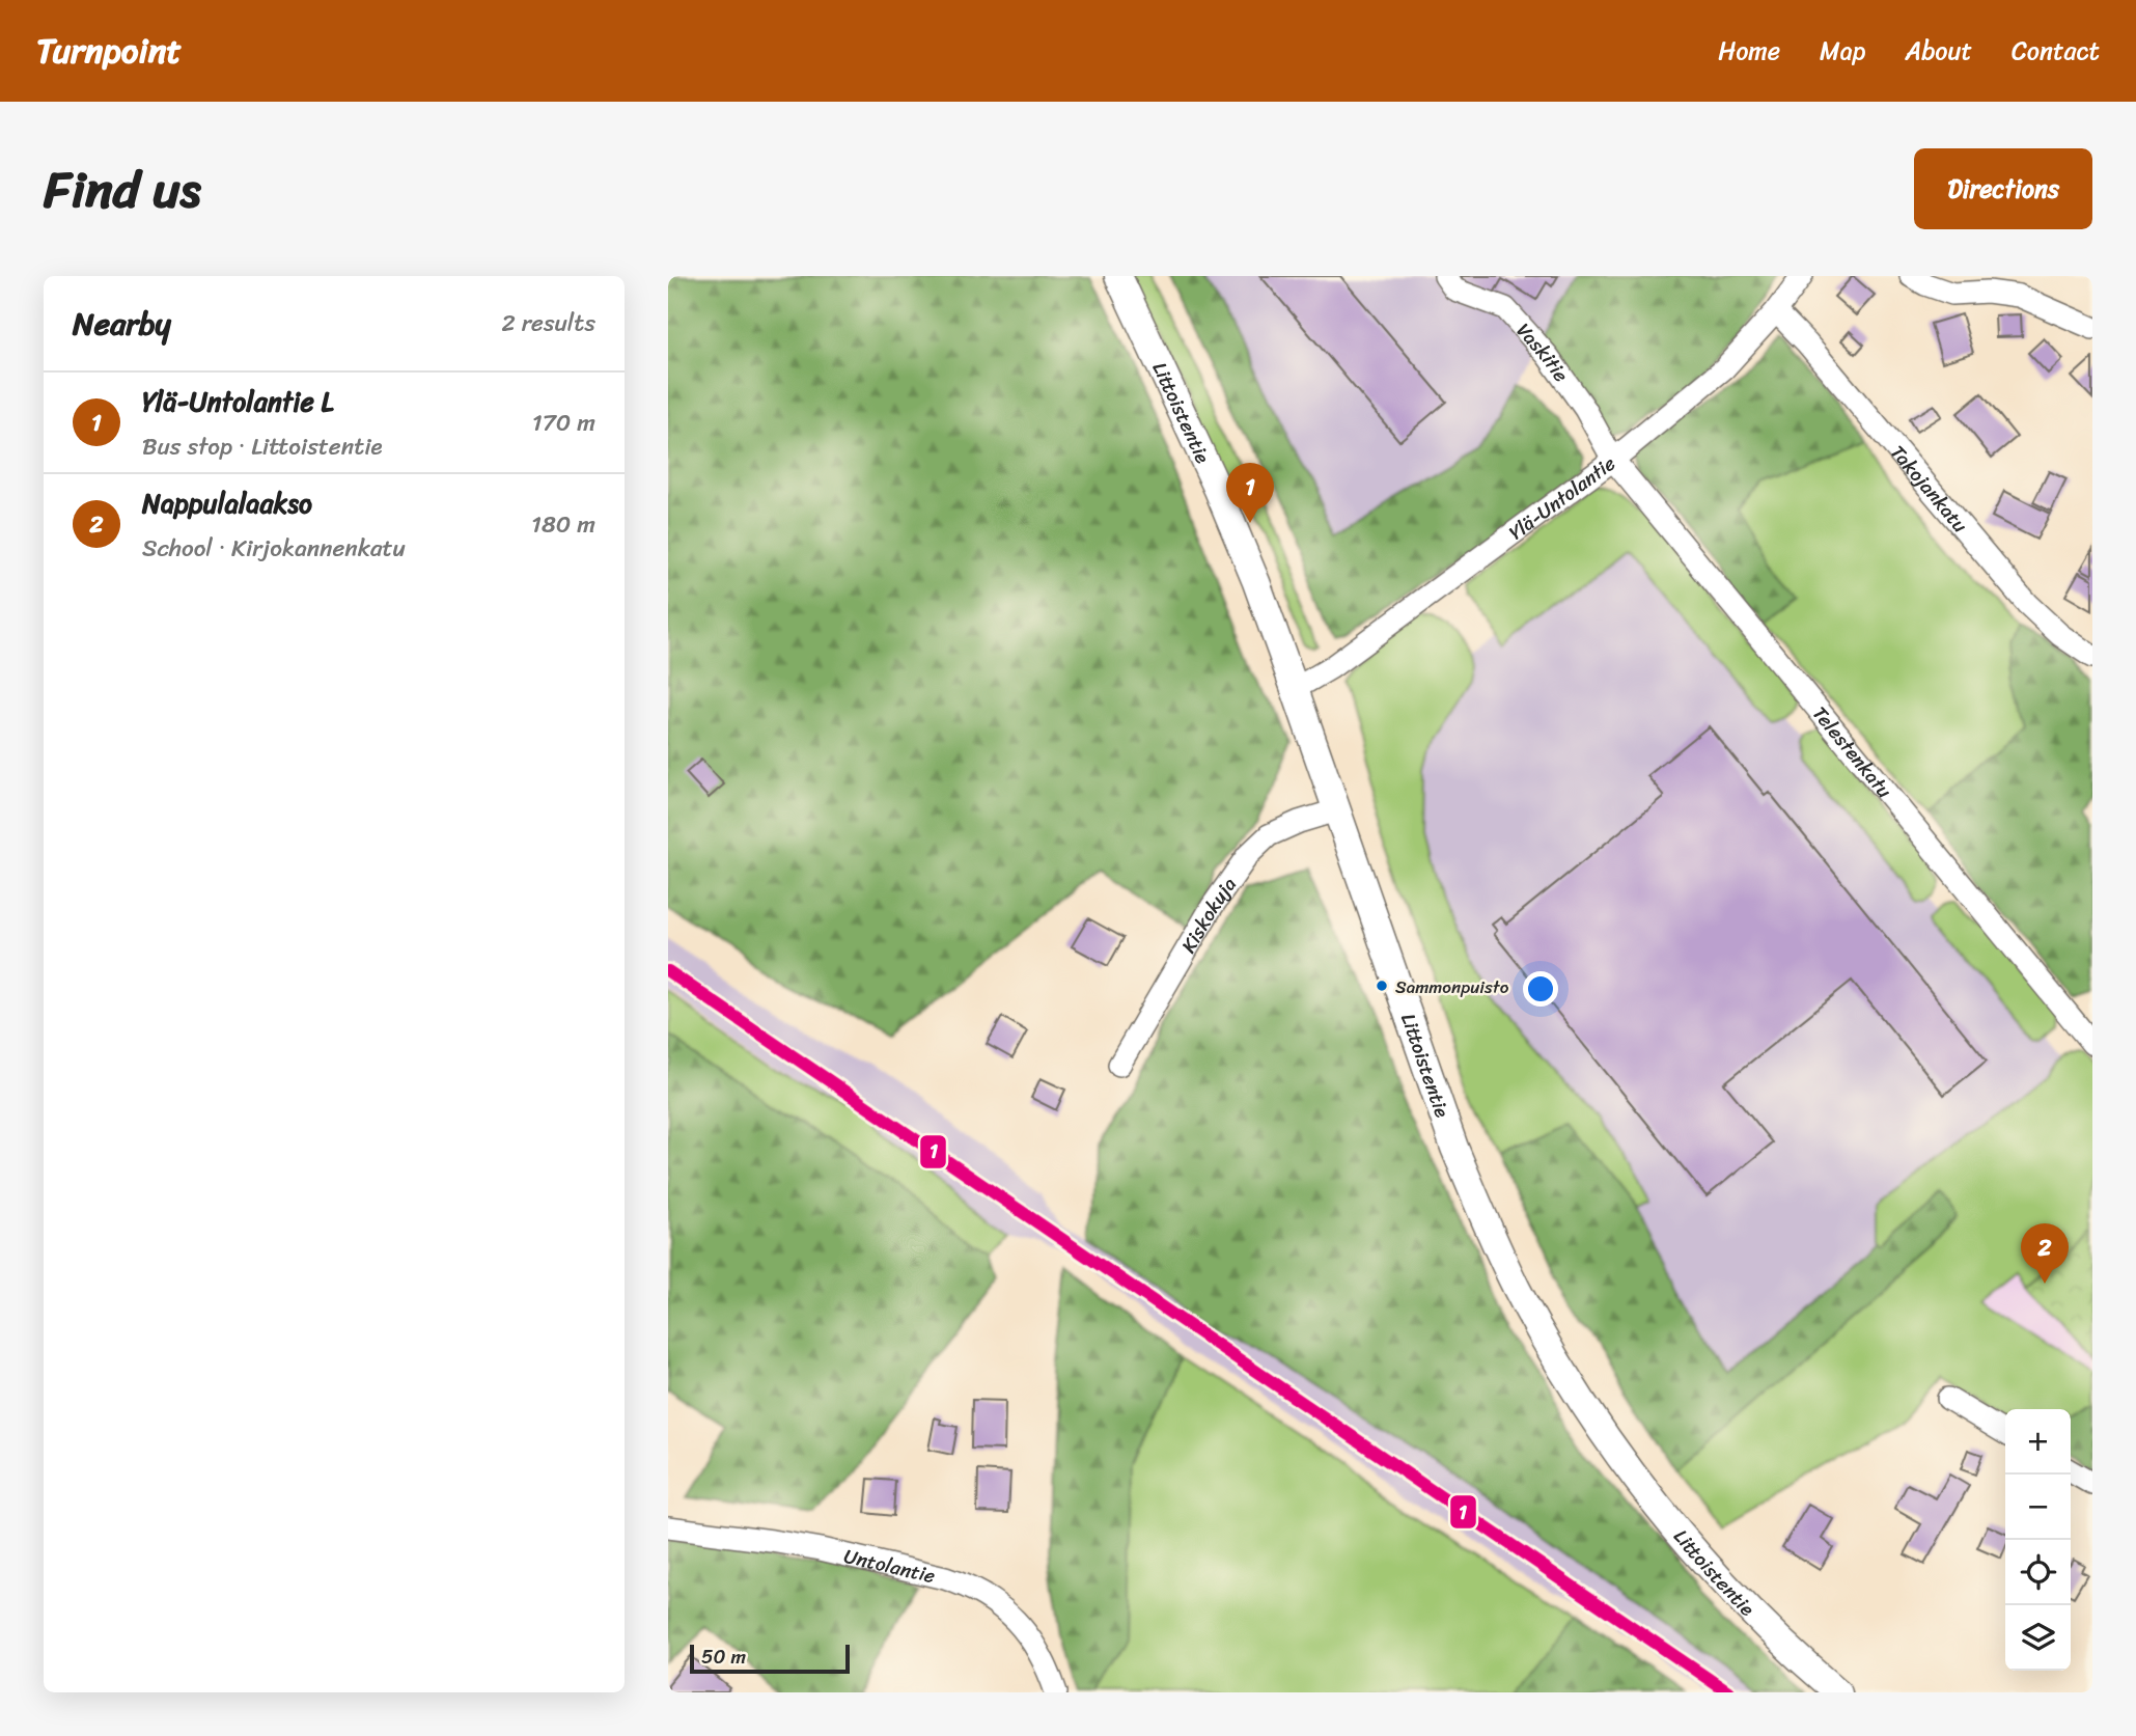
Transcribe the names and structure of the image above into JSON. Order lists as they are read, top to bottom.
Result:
{
  "streets": {
    "street": [
      "Vaskitie",
      "Littoistentie",
      "Takojankatu",
      "Ylä-Untolantie",
      "Telestenkatu",
      "Kiskokuja",
      "Untolantie"
    ]
  },
  "crossings": [
    ["Vaskitie", "Ylä-Untolantie"],
    ["Vaskitie", "Telestenkatu"],
    ["Littoistentie", "Ylä-Untolantie"],
    ["Littoistentie", "Kiskokuja"],
    ["Takojankatu", "Ylä-Untolantie"],
    ["Ylä-Untolantie", "Telestenkatu"]
  ],
  "places": ["Sammonpuisto"],
  "lines": ["transit line 1"],
  "scale_bar": "50 m",
  "page": {
    "header": "Turnpoint",
    "nav": [
      "Home",
      "Map",
      "About",
      "Contact"
    ],
    "title": "Find us",
    "buttons": "Directions",
    "heading": ["Nearby", "2 results"],
    "list": [
      {
        "mark": "1",
        "name": "Ylä-Untolantie L",
        "note": "Bus stop · Littoistentie",
        "value": "170 m"
      },
      {
        "mark": "2",
        "name": "Nappulalaakso",
        "note": "School · Kirjokannenkatu",
        "value": "180 m"
      }
    ],
    "pins": ["1", "2"],
    "map_buttons": ["+", "−"],
    "scale": "50 m"
  }
}
